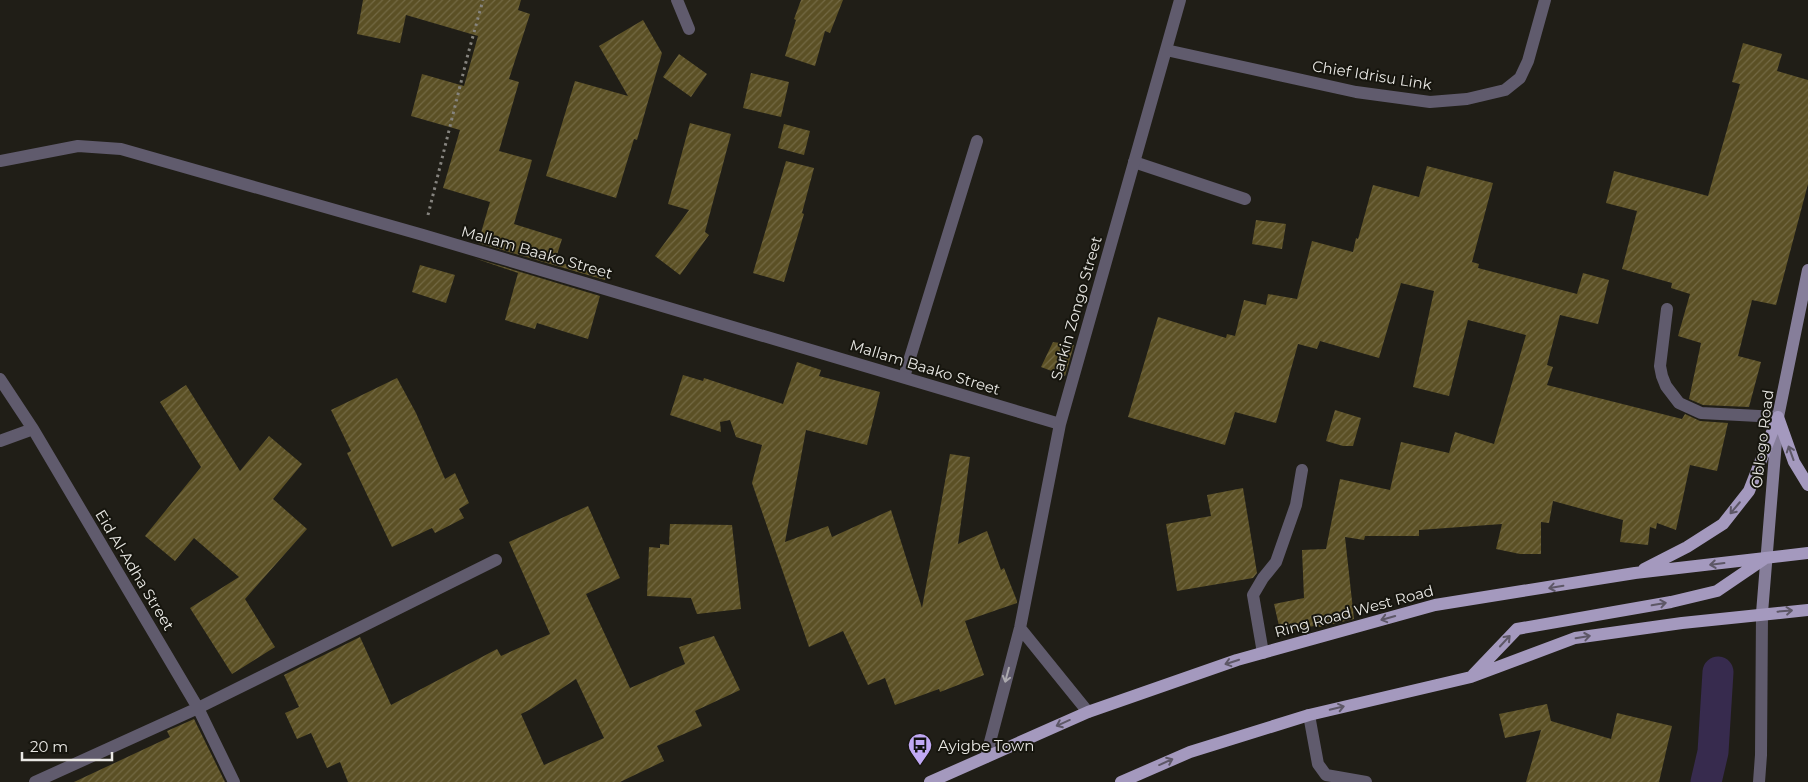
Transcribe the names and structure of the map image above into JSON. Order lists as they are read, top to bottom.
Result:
{
  "streets": {
    "main road": ["Oblogo Road", "Ring Road West Road"],
    "street": [
      "Chief Idrisu Link",
      "Mallam Baako Street",
      "Sarkin Zongo Street",
      "Eid Al-Adha Street"
    ]
  },
  "crossings": [
    ["Chief Idrisu Link", "Sarkin Zongo Street"],
    ["Mallam Baako Street", "Sarkin Zongo Street"],
    ["Sarkin Zongo Street", "Ring Road West Road"],
    ["Oblogo Road", "Ring Road West Road"]
  ],
  "places": {
    "bus stop": ["Ayigbe Town"]
  },
  "scale_bar": "20 m"
}
